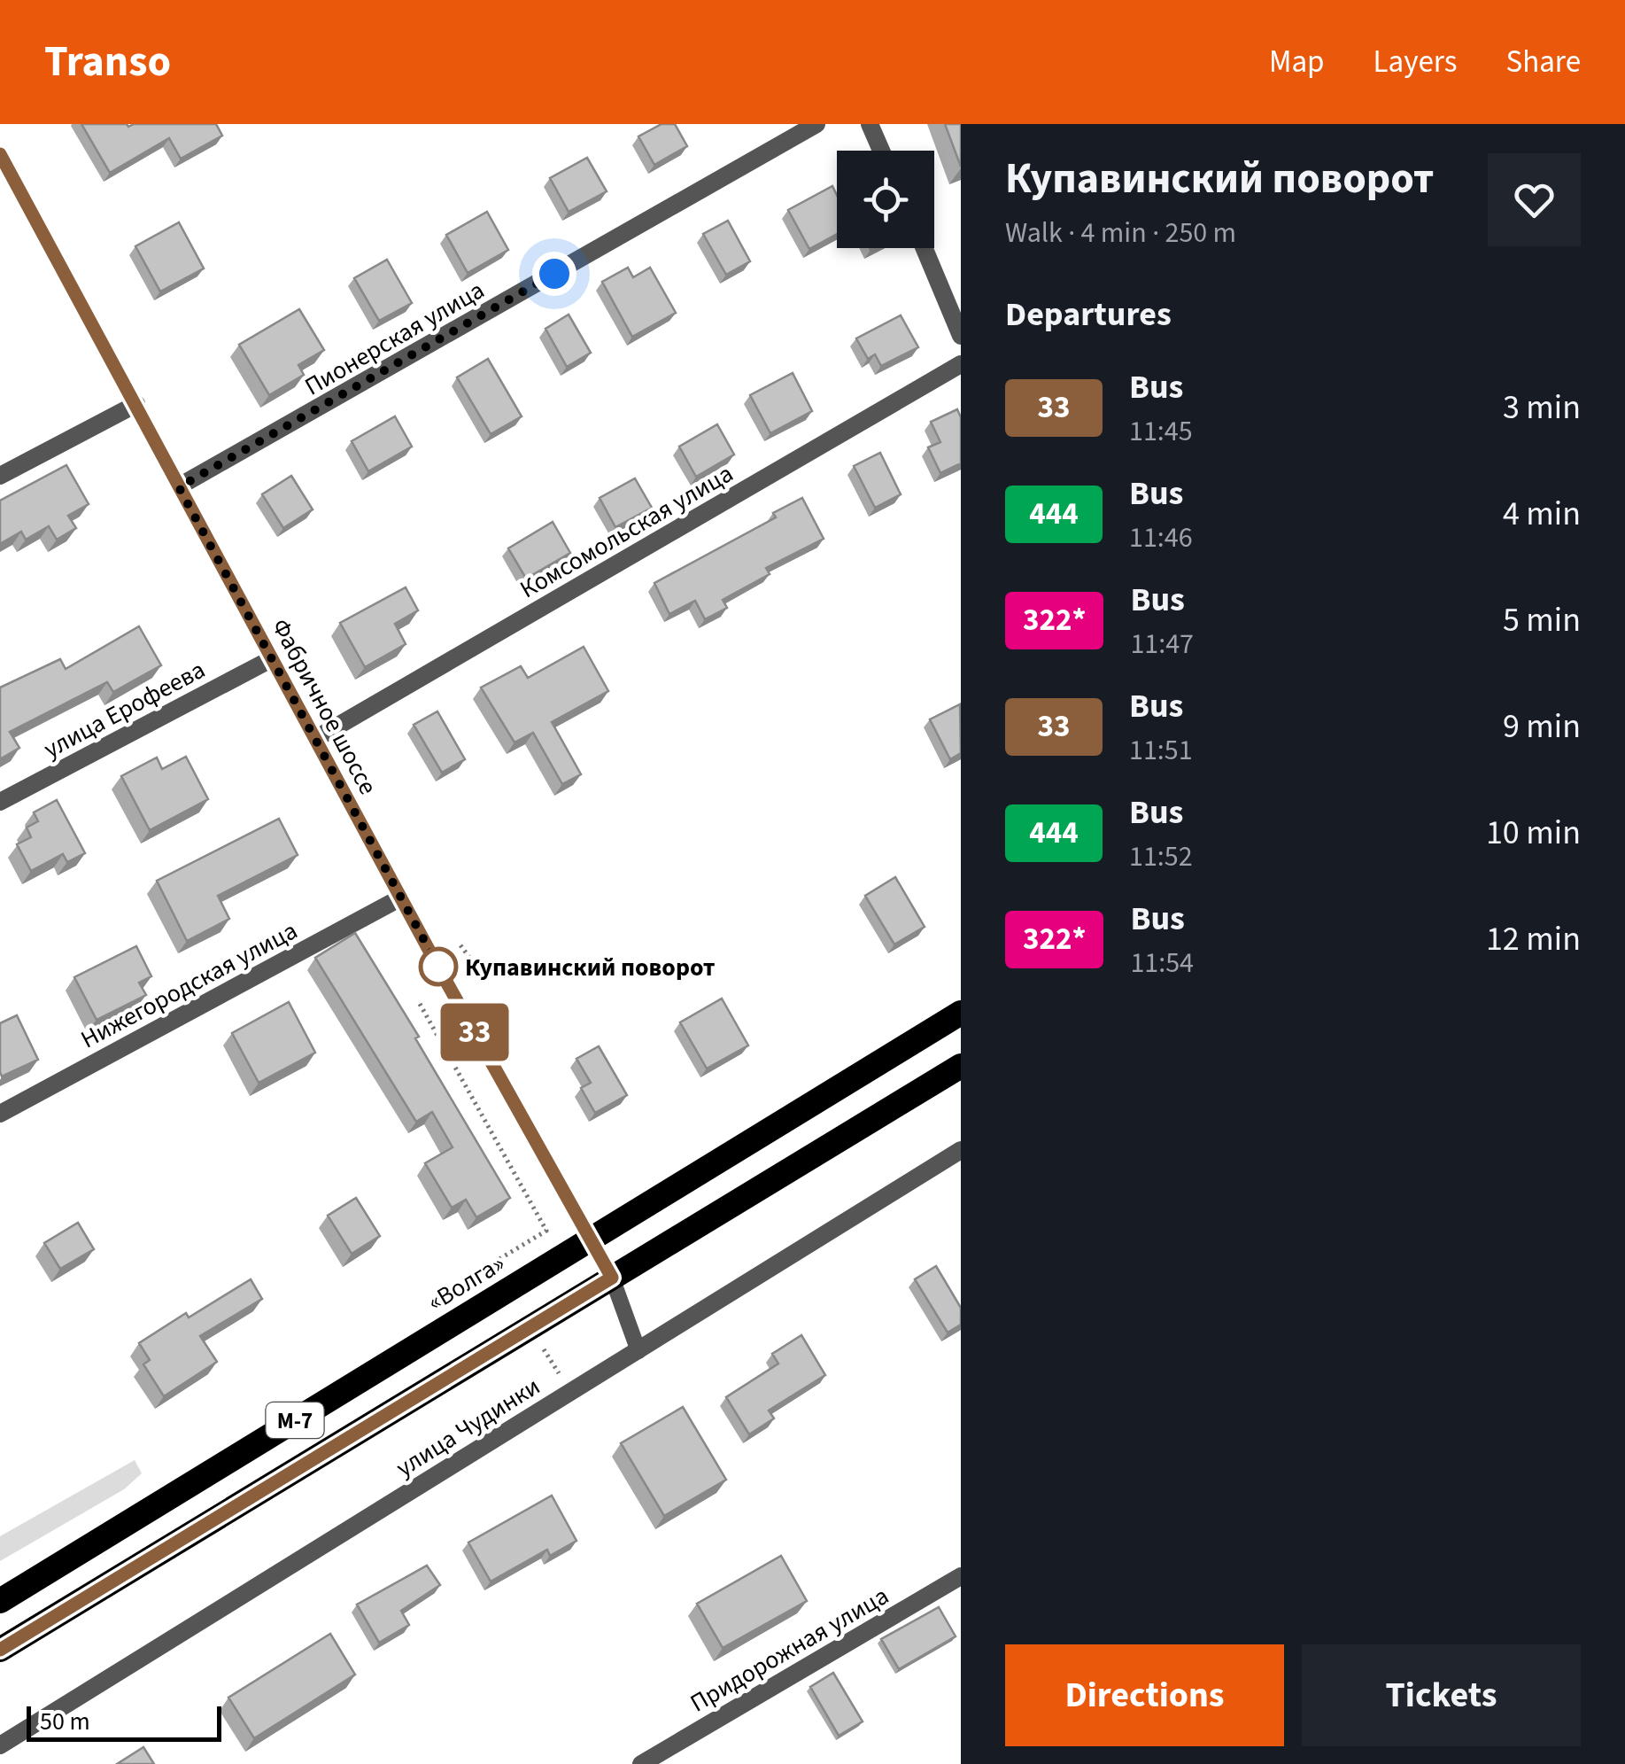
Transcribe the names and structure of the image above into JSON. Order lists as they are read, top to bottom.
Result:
{
  "streets": {
    "highway": ["«Волга»", "М-7"],
    "main road": ["Фабричное шоссе"],
    "street": [
      "Пионерская улица",
      "Комсомольская улица",
      "улица Ерофеева",
      "Нижегородская улица",
      "улица Чудинки",
      "Придорожная улица"
    ]
  },
  "crossings": [
    ["Пионерская улица", "Фабричное шоссе"],
    ["Комсомольская улица", "Фабричное шоссе"],
    ["Фабричное шоссе", "улица Ерофеева"],
    ["Фабричное шоссе", "Нижегородская улица"],
    ["Фабричное шоссе", "«Волга»"],
    ["Фабричное шоссе", "М-7"]
  ],
  "places": ["Купавинский поворот"],
  "lines": ["bus line 33"],
  "scale_bar": "50 m",
  "page": {
    "header": "Transo",
    "nav": ["Map", "Layers", "Share"],
    "on_map": "33",
    "heading": [
      ["Купавинский поворот", "Walk · 4 min · 250 m"],
      "Departures"
    ],
    "list": [
      {
        "mark": "33",
        "name": "Bus",
        "note": "11:45",
        "value": "3 min"
      },
      {
        "mark": "444",
        "name": "Bus",
        "note": "11:46",
        "value": "4 min"
      },
      {
        "mark": "322*",
        "name": "Bus",
        "note": "11:47",
        "value": "5 min"
      },
      {
        "mark": "33",
        "name": "Bus",
        "note": "11:51",
        "value": "9 min"
      },
      {
        "mark": "444",
        "name": "Bus",
        "note": "11:52",
        "value": "10 min"
      },
      {
        "mark": "322*",
        "name": "Bus",
        "note": "11:54",
        "value": "12 min"
      }
    ],
    "buttons": ["Directions", "Tickets"],
    "scale": "50 m"
  }
}
